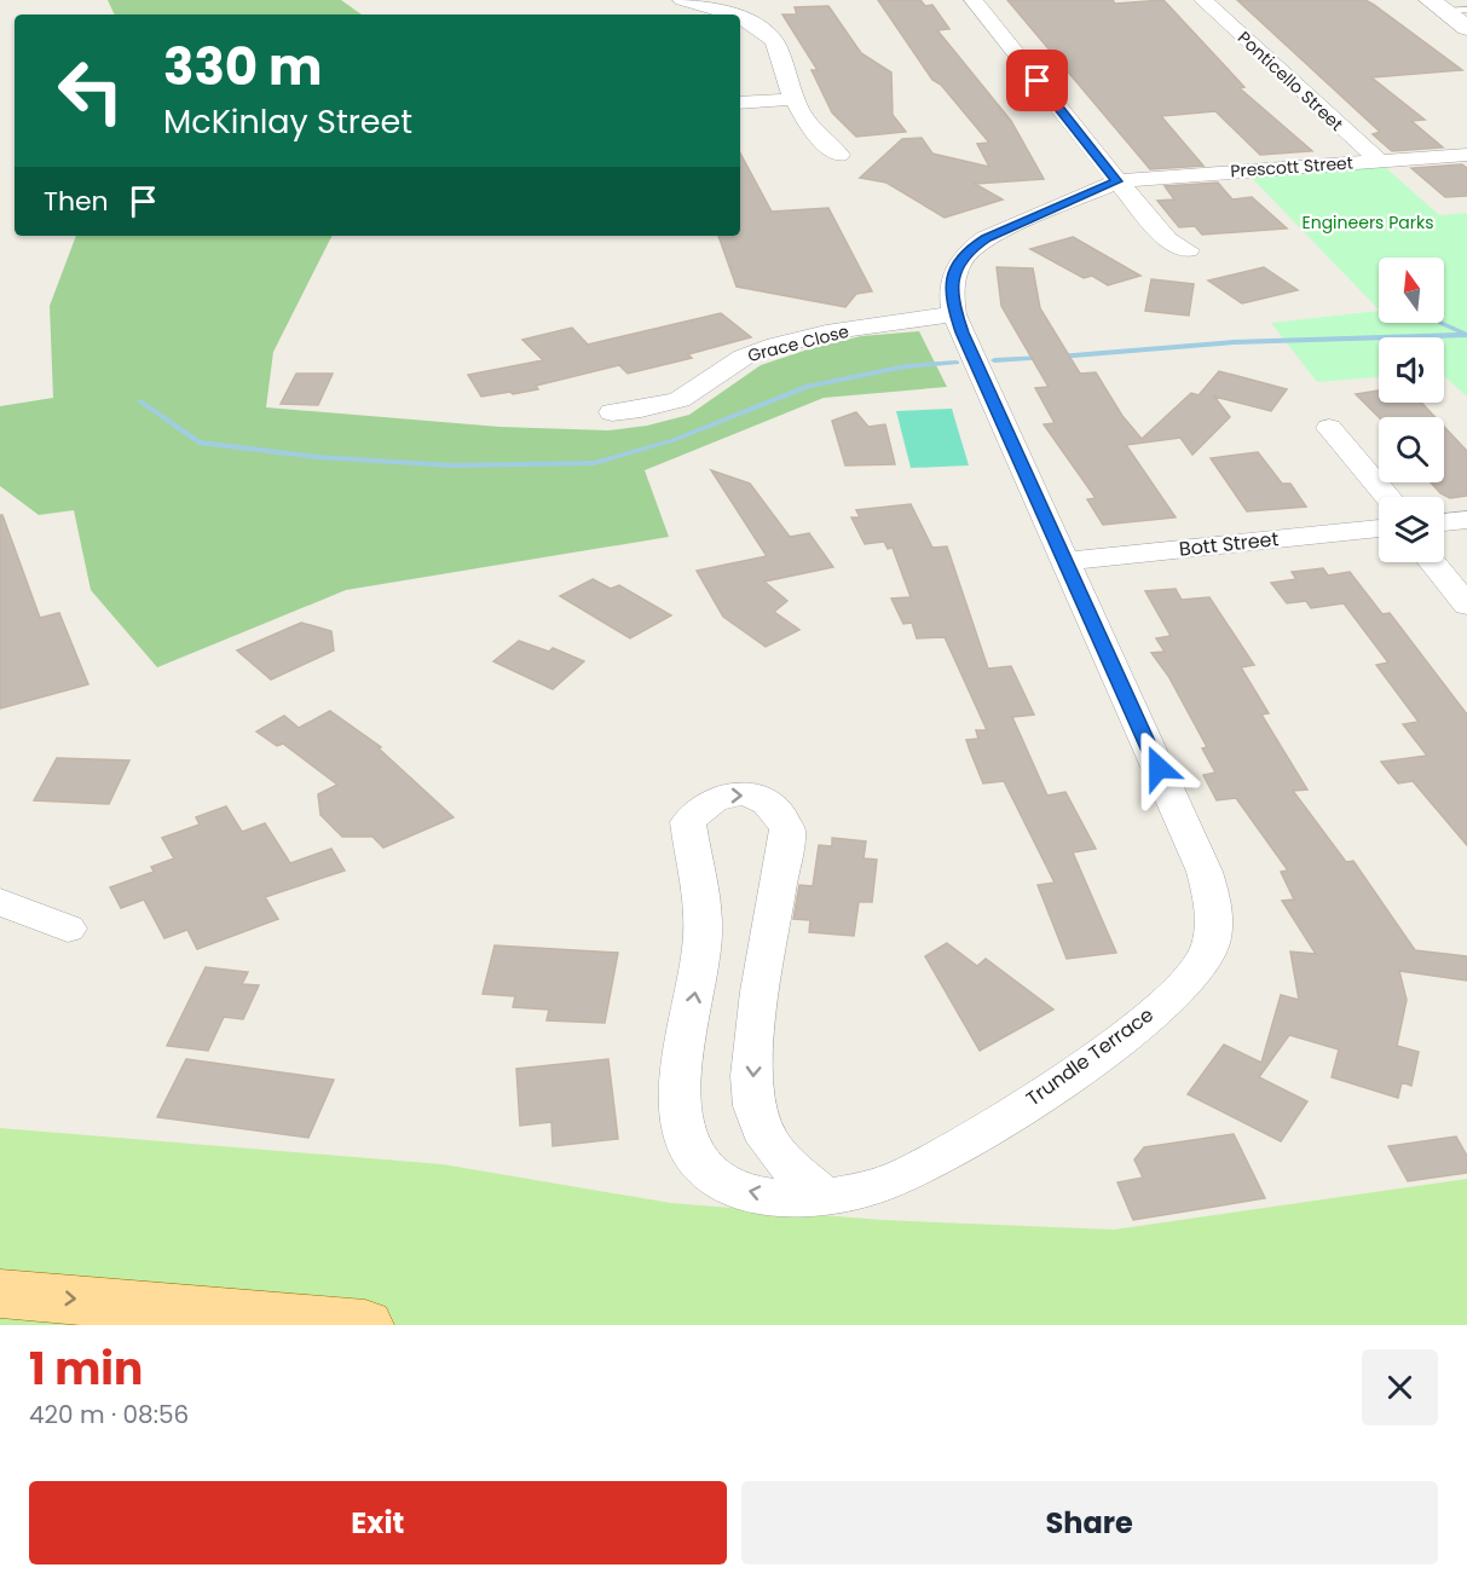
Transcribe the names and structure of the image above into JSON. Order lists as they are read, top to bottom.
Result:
{
  "streets": {
    "street": [
      "Ponticello Street",
      "Prescott Street",
      "Grace Close",
      "Bott Street",
      "Trundle Terrace"
    ]
  },
  "crossings": [
    ["Ponticello Street", "Prescott Street"],
    ["Prescott Street", "Trundle Terrace"],
    ["Grace Close", "Trundle Terrace"],
    ["Bott Street", "Trundle Terrace"]
  ],
  "parks": ["Engineers Parks"],
  "north": "top",
  "page": {
    "turn": ["330 m", "McKinlay Street"],
    "then": "Then",
    "heading": ["1 min", "420 m · 08:56"],
    "buttons": ["Exit", "Share"]
  }
}
